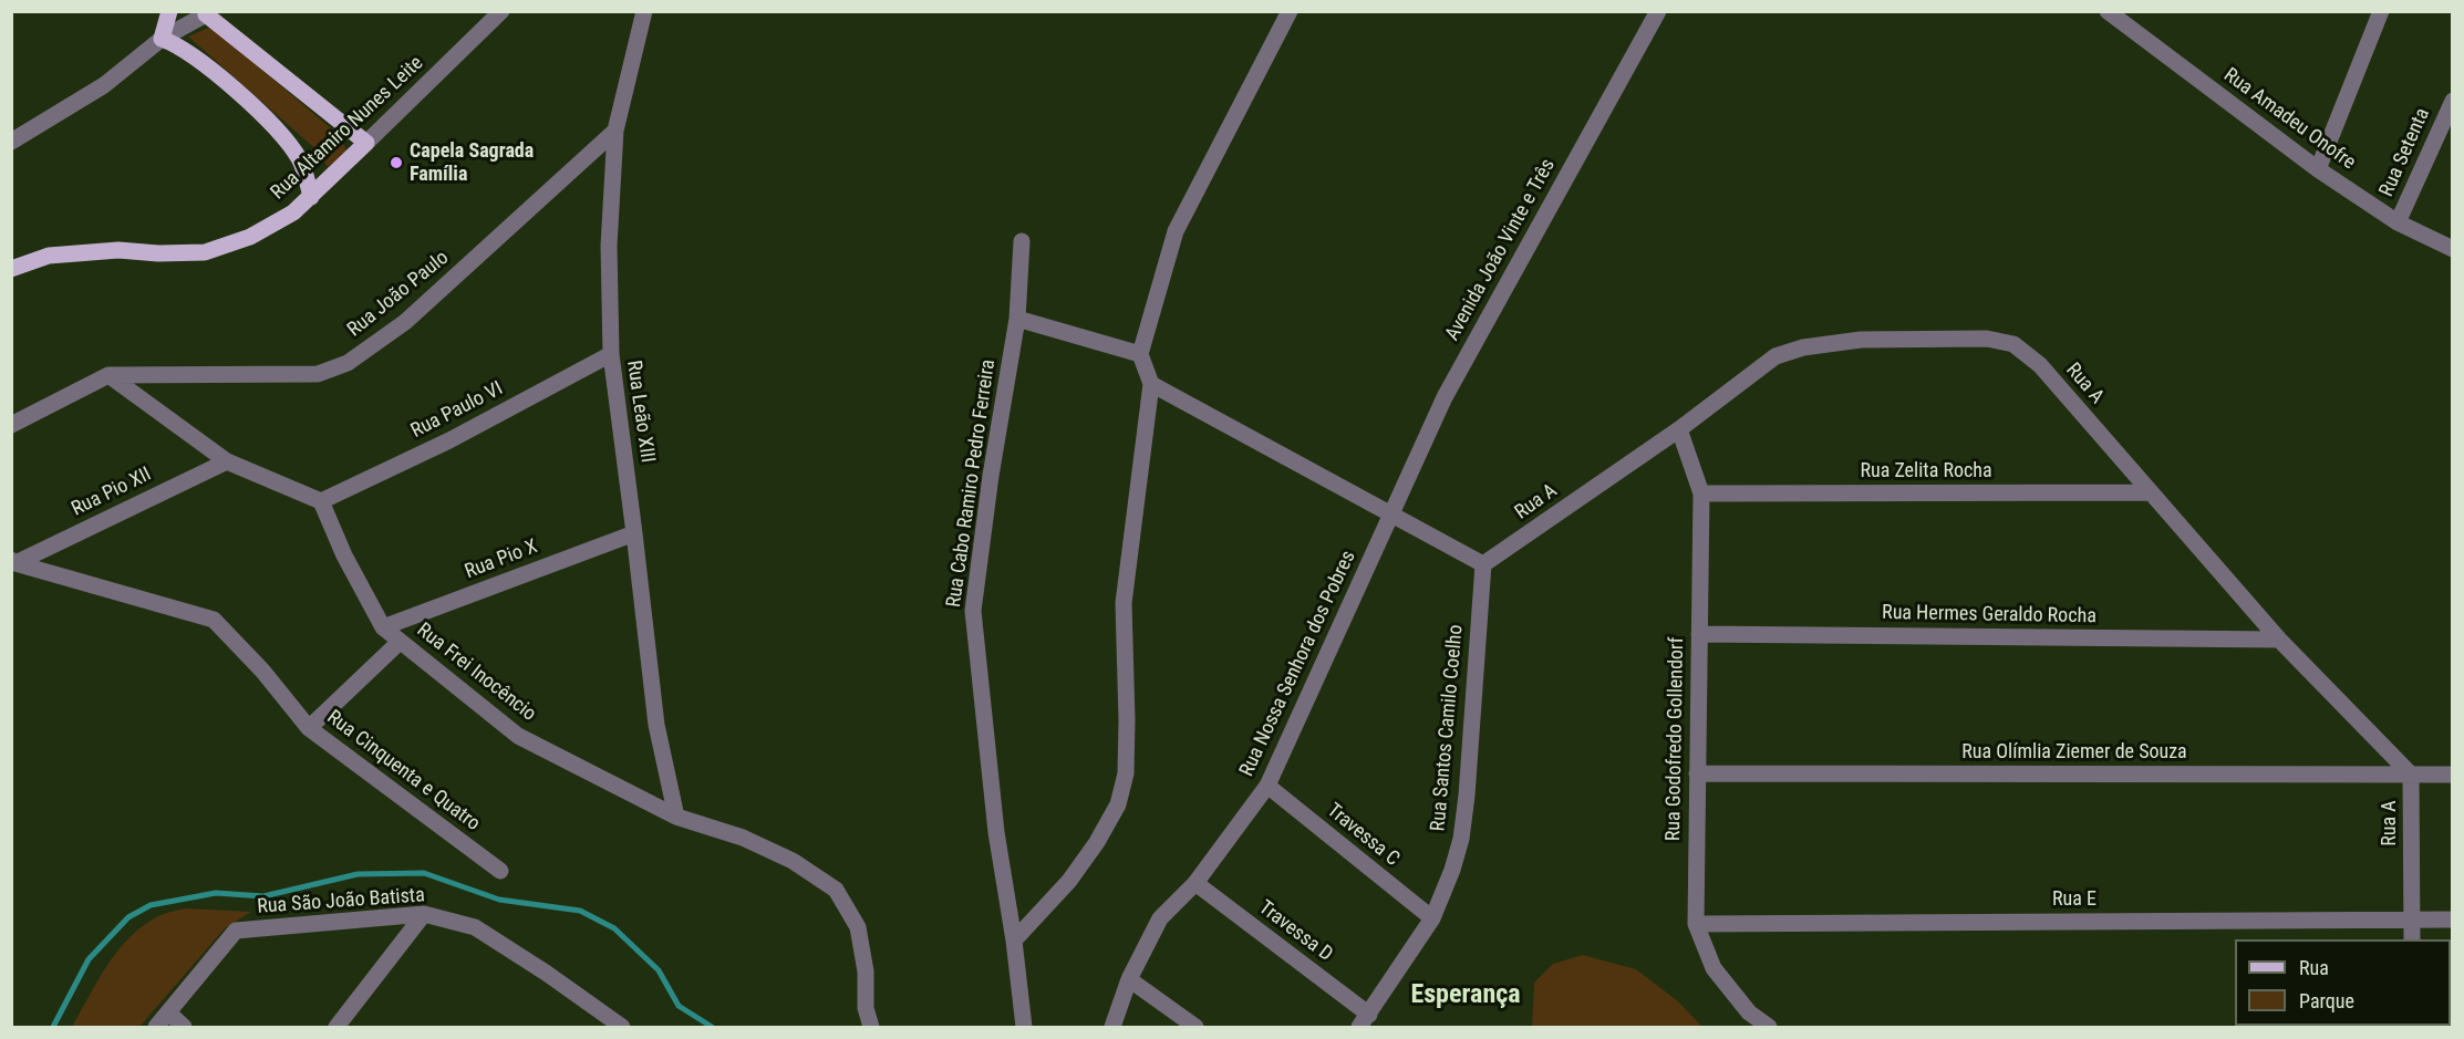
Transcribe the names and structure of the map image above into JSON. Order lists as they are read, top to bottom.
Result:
{
  "streets": {
    "main road": ["Rua Altamiro Nunes Leite"],
    "street": [
      "Rua Amadeu Onofre",
      "Rua Setenta",
      "Avenida João Vinte e Três",
      "Rua João Paulo",
      "Rua A",
      "Rua Paulo VI",
      "Rua Leão XIII",
      "Rua Zelita Rocha",
      "Rua Cabo Ramiro Pedro Ferreira",
      "Rua Pio XII",
      "Rua Pio X",
      "Rua Hermes Geraldo Rocha",
      "Rua Nossa Senhora dos Pobres",
      "Rua Frei Inocêncio",
      "Rua Santos Camilo Coelho",
      "Rua Godofredo Gollendorf",
      "Rua Olímlia Ziemer de Souza",
      "Rua Cinquenta e Quatro",
      "Travessa C",
      "Rua E",
      "Rua São João Batista",
      "Travessa D"
    ]
  },
  "crossings": [
    ["Rua Amadeu Onofre", "Rua Setenta"],
    ["Avenida João Vinte e Três", "Rua Nossa Senhora dos Pobres"],
    ["Rua João Paulo", "Rua Leão XIII"],
    ["Rua A", "Rua Zelita Rocha"],
    ["Rua A", "Rua Hermes Geraldo Rocha"],
    ["Rua A", "Rua Santos Camilo Coelho"],
    ["Rua A", "Rua Godofredo Gollendorf"],
    ["Rua A", "Rua Olímlia Ziemer de Souza"],
    ["Rua A", "Rua E"],
    ["Rua Paulo VI", "Rua Leão XIII"],
    ["Rua Paulo VI", "Rua Frei Inocêncio"],
    ["Rua Leão XIII", "Rua Pio X"],
    ["Rua Leão XIII", "Rua Frei Inocêncio"],
    ["Rua Zelita Rocha", "Rua Godofredo Gollendorf"],
    ["Rua Pio XII", "Rua Cinquenta e Quatro"],
    ["Rua Pio X", "Rua Frei Inocêncio"],
    ["Rua Hermes Geraldo Rocha", "Rua Godofredo Gollendorf"],
    ["Rua Nossa Senhora dos Pobres", "Travessa C"],
    ["Rua Nossa Senhora dos Pobres", "Travessa D"],
    ["Rua Santos Camilo Coelho", "Travessa C"],
    ["Rua Santos Camilo Coelho", "Travessa D"],
    ["Rua Godofredo Gollendorf", "Rua Olímlia Ziemer de Souza"],
    ["Rua Godofredo Gollendorf", "Rua E"]
  ],
  "districts": ["Esperança"],
  "places": ["Capela Sagrada Família"],
  "legend": ["Rua", "Parque"]
}
